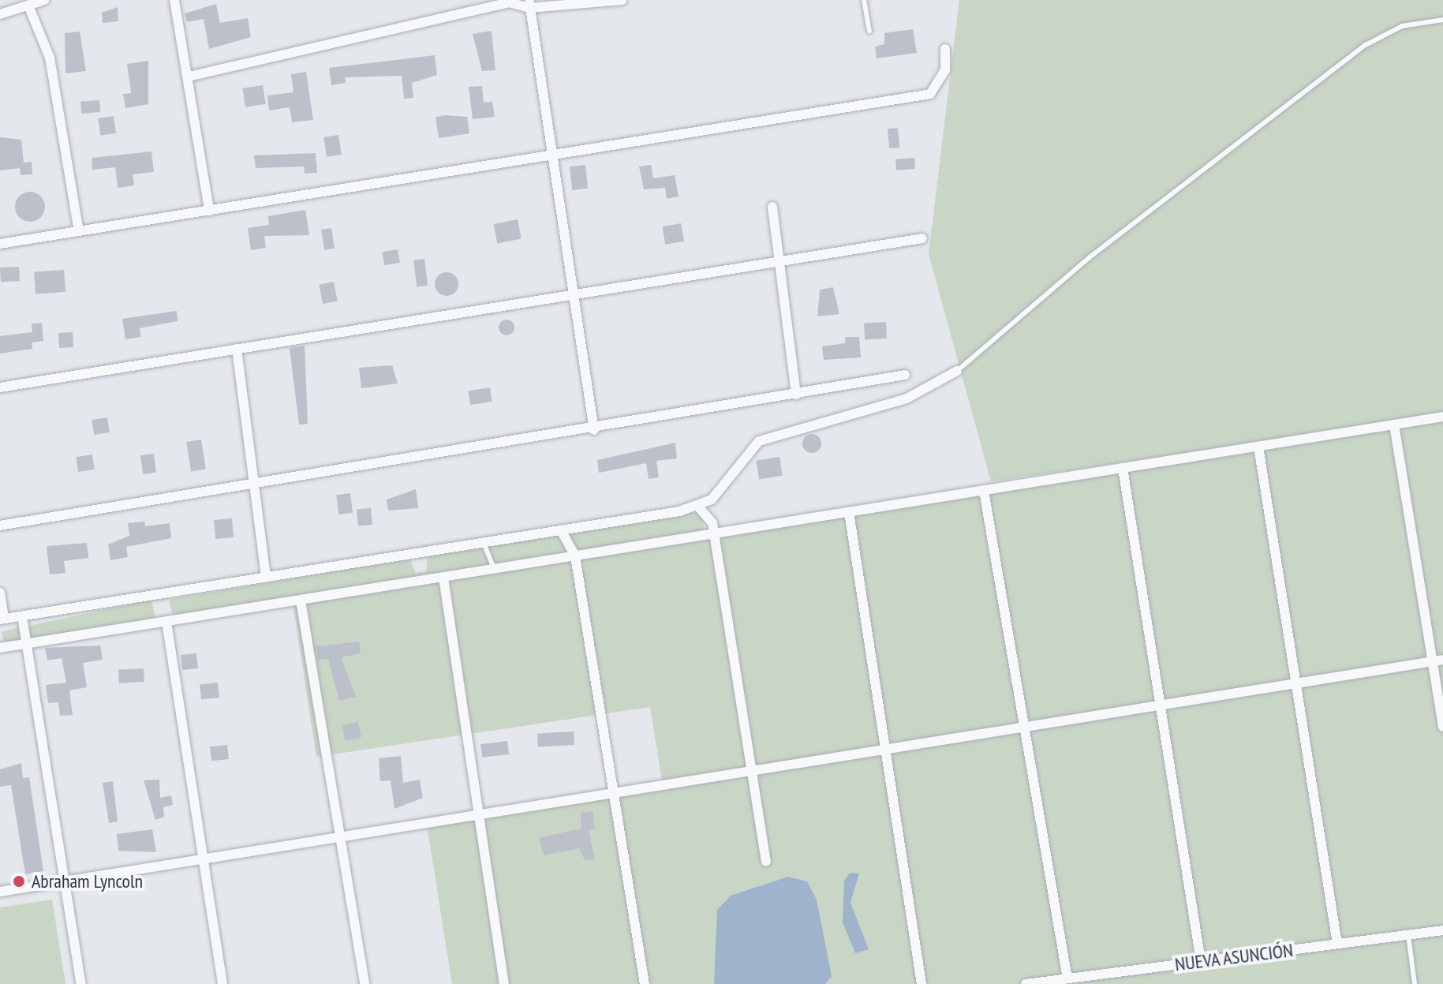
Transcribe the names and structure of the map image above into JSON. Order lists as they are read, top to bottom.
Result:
{
  "streets": {
    "street": ["NUEVA ASUNCIÓN"]
  },
  "places": ["Abraham Lyncoln"]
}
